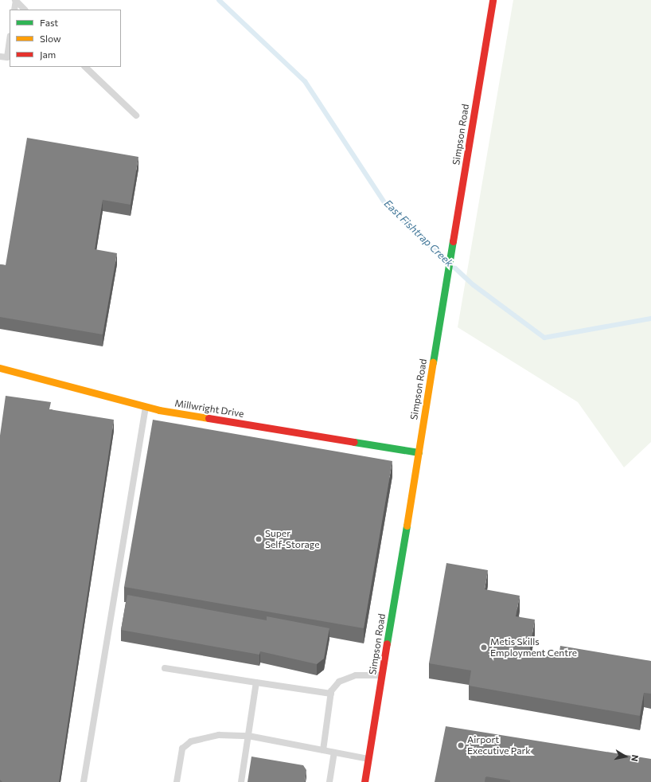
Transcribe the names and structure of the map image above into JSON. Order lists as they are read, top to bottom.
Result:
{
  "streets": {
    "main road": ["Simpson Road", "Millwright Drive"]
  },
  "crossings": [
    ["Simpson Road", "Millwright Drive"]
  ],
  "water": ["East Fishtrap Creek"],
  "places": ["Super Self-Storage", "Metis Skills Employment Centre", "Airport Executive Park"],
  "legend": ["Fast", "Slow", "Jam"],
  "north": "right"
}
